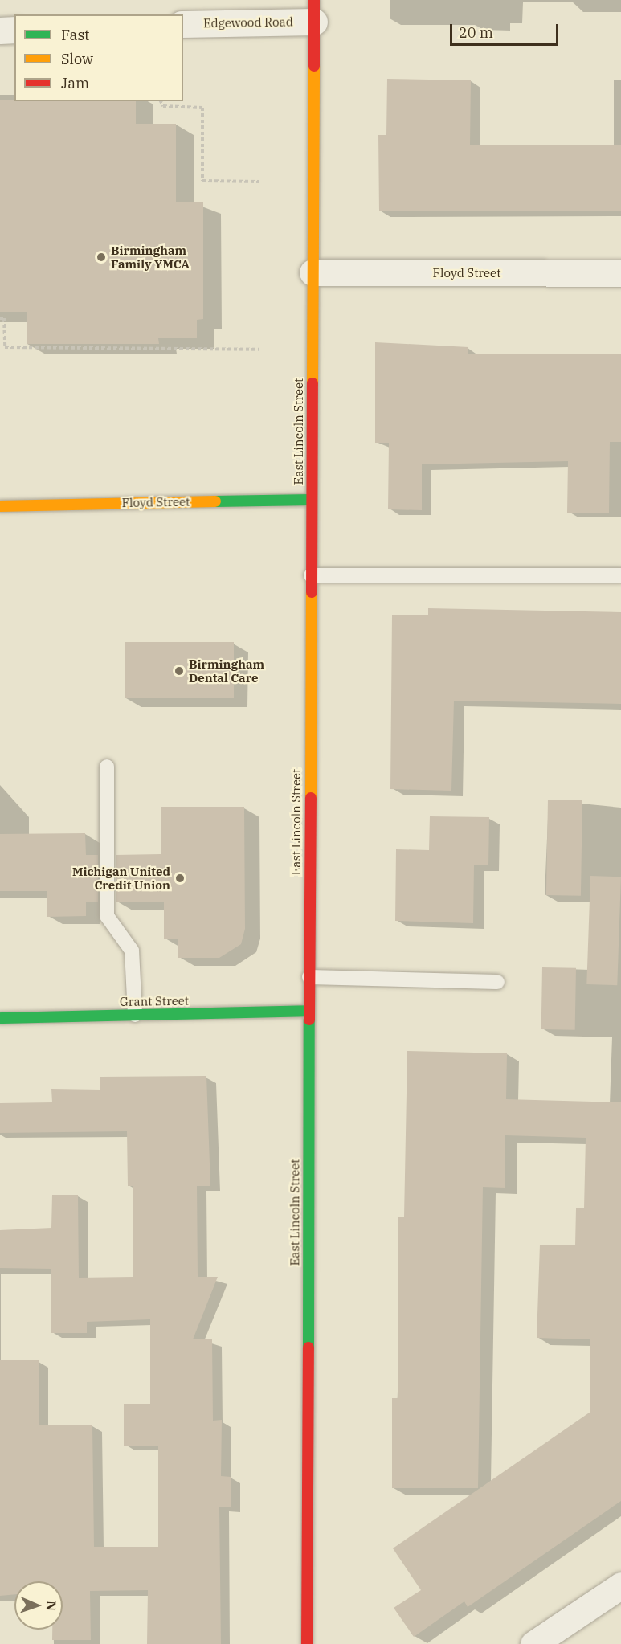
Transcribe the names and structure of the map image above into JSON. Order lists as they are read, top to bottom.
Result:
{
  "streets": {
    "street": [
      "Edgewood Road",
      "Floyd Street",
      "East Lincoln Street",
      "Grant Street"
    ]
  },
  "crossings": [
    ["Edgewood Road", "East Lincoln Street"],
    ["Floyd Street", "East Lincoln Street"],
    ["East Lincoln Street", "Grant Street"]
  ],
  "places": ["Birmingham Family YMCA", "Birmingham Dental Care", "Michigan United Credit Union"],
  "legend": ["Fast", "Slow", "Jam"],
  "scale_bar": "20 m",
  "north": "right"
}
